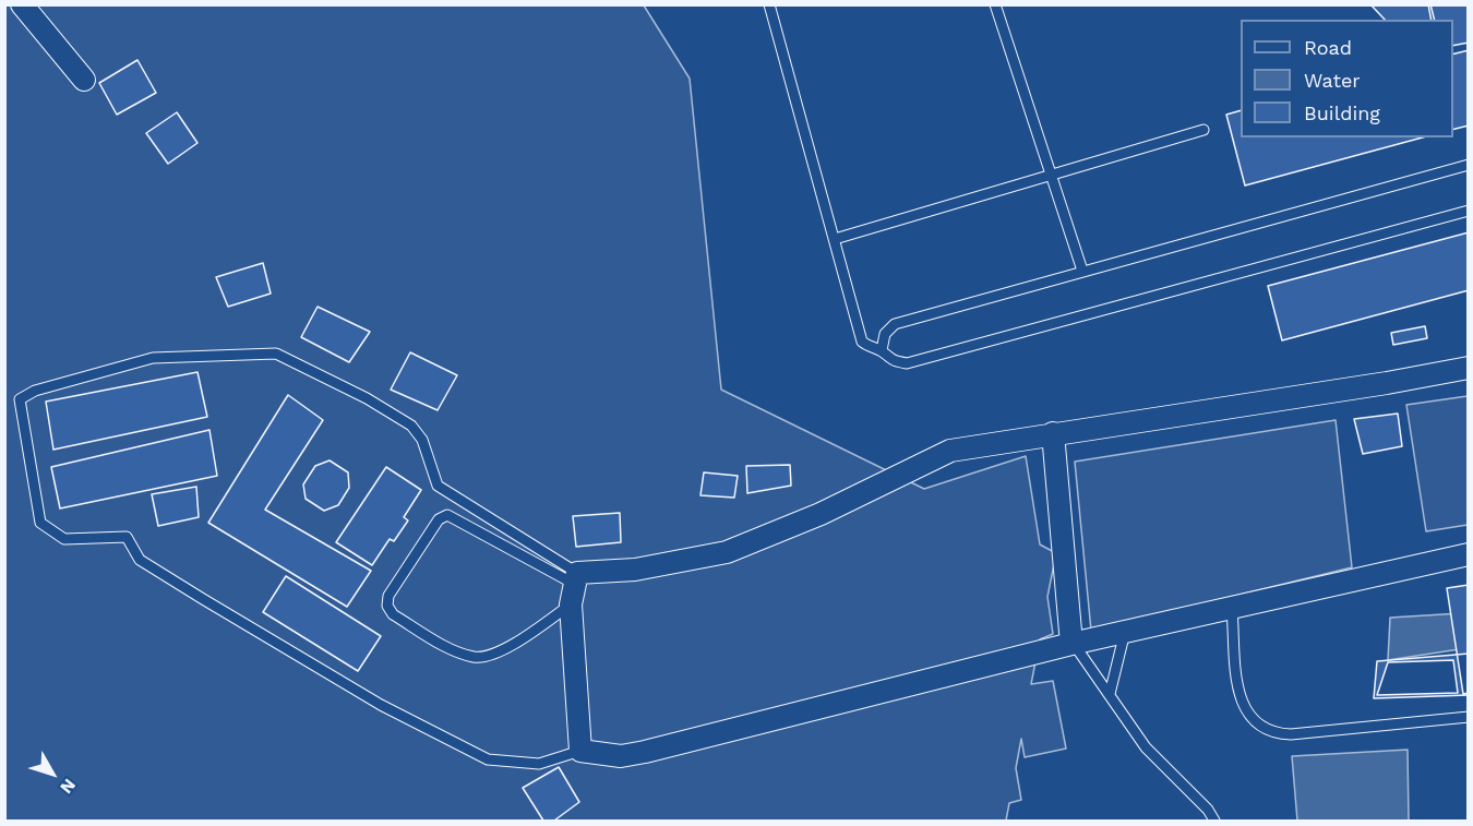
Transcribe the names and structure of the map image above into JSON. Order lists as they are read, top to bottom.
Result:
{
  "legend": ["Road", "Water", "Building"],
  "north": "bottom right"
}
